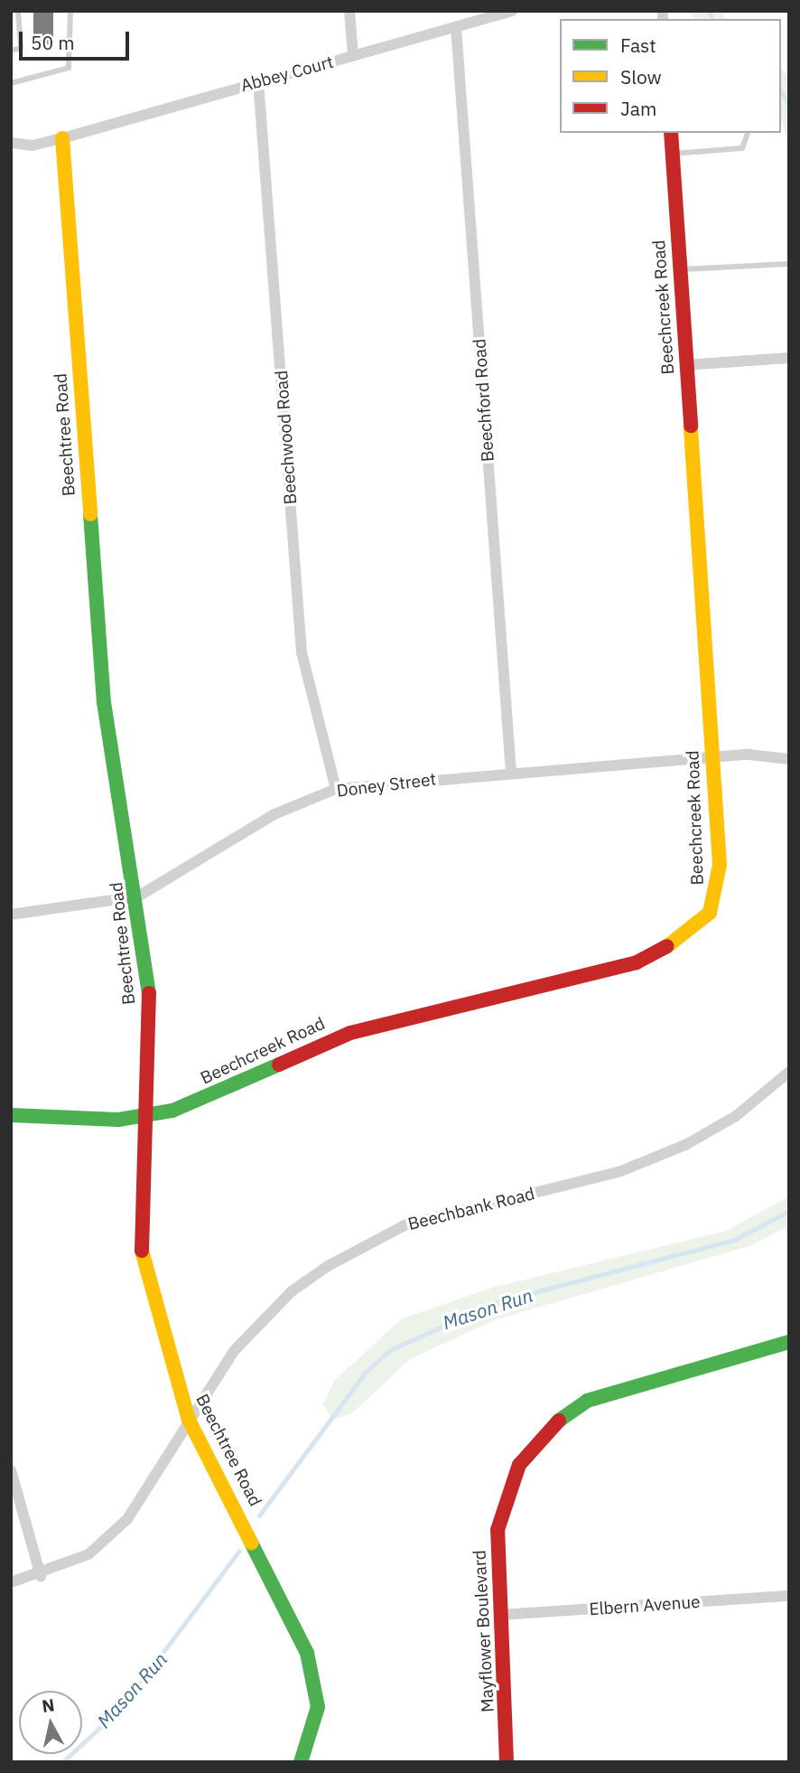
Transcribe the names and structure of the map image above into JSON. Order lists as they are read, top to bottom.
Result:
{
  "streets": {
    "street": [
      "Abbey Court",
      "Beechcreek Road",
      "Beechford Road",
      "Beechtree Road",
      "Beechwood Road",
      "Doney Street",
      "Beechbank Road",
      "Elbern Avenue",
      "Mayflower Boulevard"
    ]
  },
  "crossings": [
    ["Abbey Court", "Beechford Road"],
    ["Abbey Court", "Beechtree Road"],
    ["Abbey Court", "Beechwood Road"],
    ["Beechcreek Road", "Beechtree Road"],
    ["Beechcreek Road", "Doney Street"],
    ["Beechford Road", "Doney Street"],
    ["Beechtree Road", "Doney Street"],
    ["Beechtree Road", "Beechbank Road"],
    ["Beechwood Road", "Doney Street"],
    ["Elbern Avenue", "Mayflower Boulevard"]
  ],
  "water": ["Mason Run"],
  "legend": ["Fast", "Slow", "Jam"],
  "scale_bar": "50 m",
  "north": "top"
}
